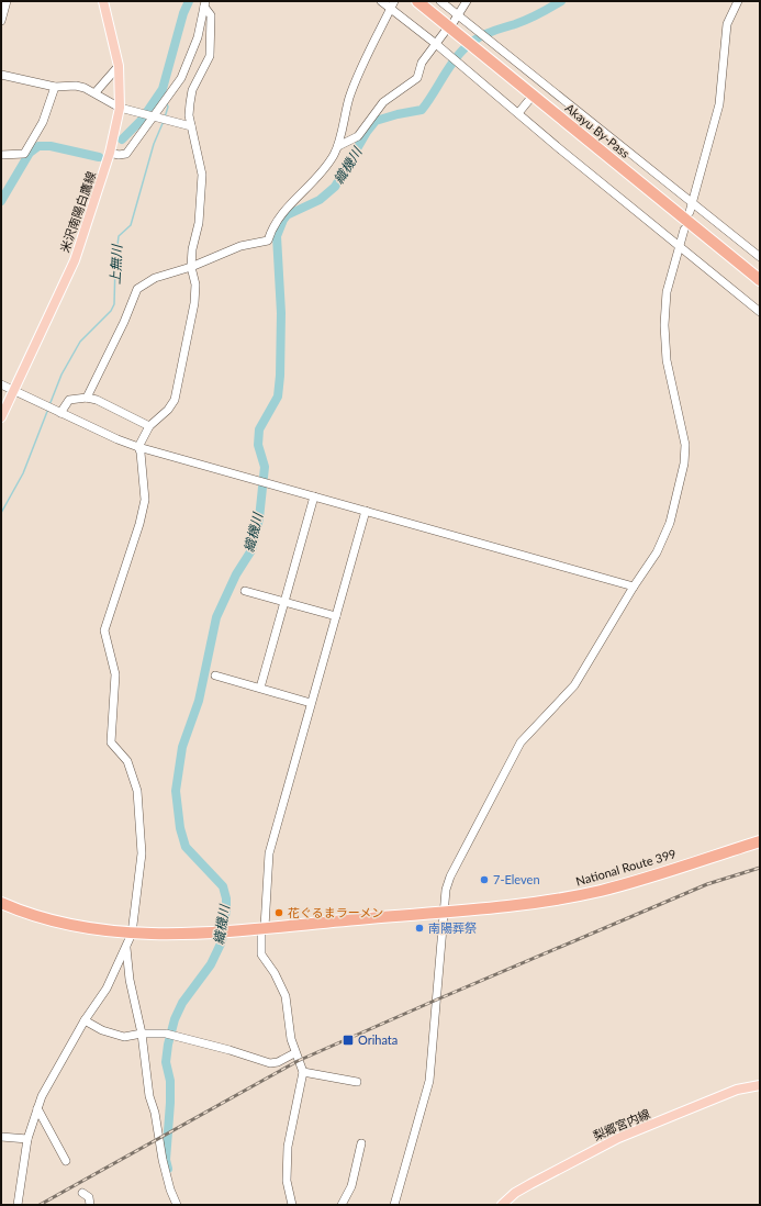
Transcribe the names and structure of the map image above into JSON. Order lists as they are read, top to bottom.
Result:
{
  "streets": {
    "highway": ["Akayu By-Pass", "National Route 399"],
    "main road": ["米沢南陽白鷹線", "梨郷宮内線"]
  },
  "water": ["織機川", "上無川"],
  "places": {
    "other": ["7-Eleven", "花ぐるまラーメン", "南陽葬祭"],
    "transit": ["Orihata"]
  }
}
